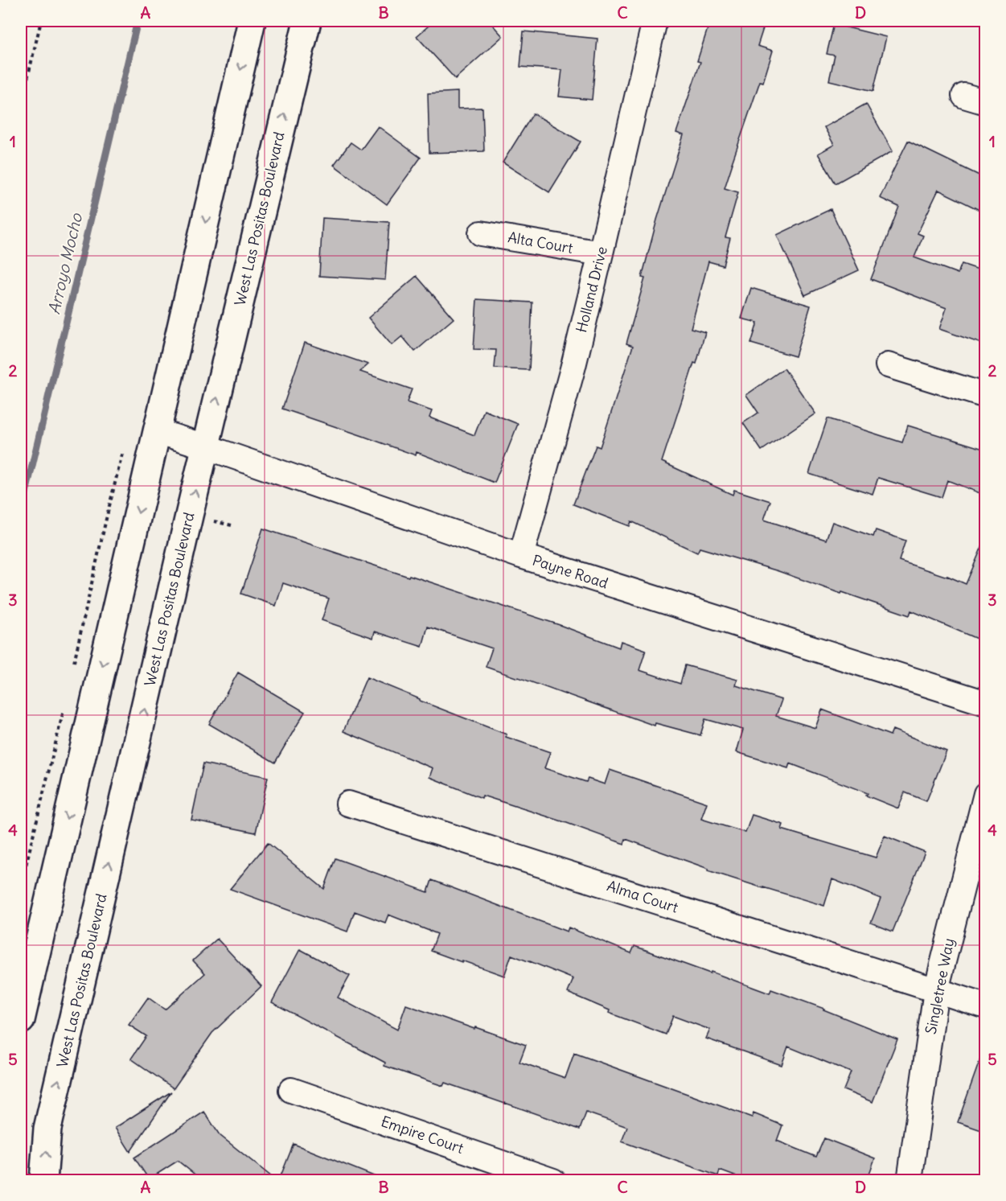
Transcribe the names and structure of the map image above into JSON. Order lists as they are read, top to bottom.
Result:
{
  "streets": {
    "main road": ["West Las Positas Boulevard"],
    "street": [
      "Alta Court",
      "Holland Drive",
      "Payne Road",
      "Alma Court",
      "Singletree Way",
      "Empire Court"
    ]
  },
  "crossings": [
    ["West Las Positas Boulevard", "Payne Road"],
    ["Alta Court", "Holland Drive"],
    ["Holland Drive", "Payne Road"],
    ["Alma Court", "Singletree Way"]
  ],
  "water": ["Arroyo Mocho"],
  "grid": {
    "columns": [
      "A",
      "B",
      "C",
      "D"
    ],
    "rows": [
      "1",
      "2",
      "3",
      "4",
      "5"
    ]
  }
}
